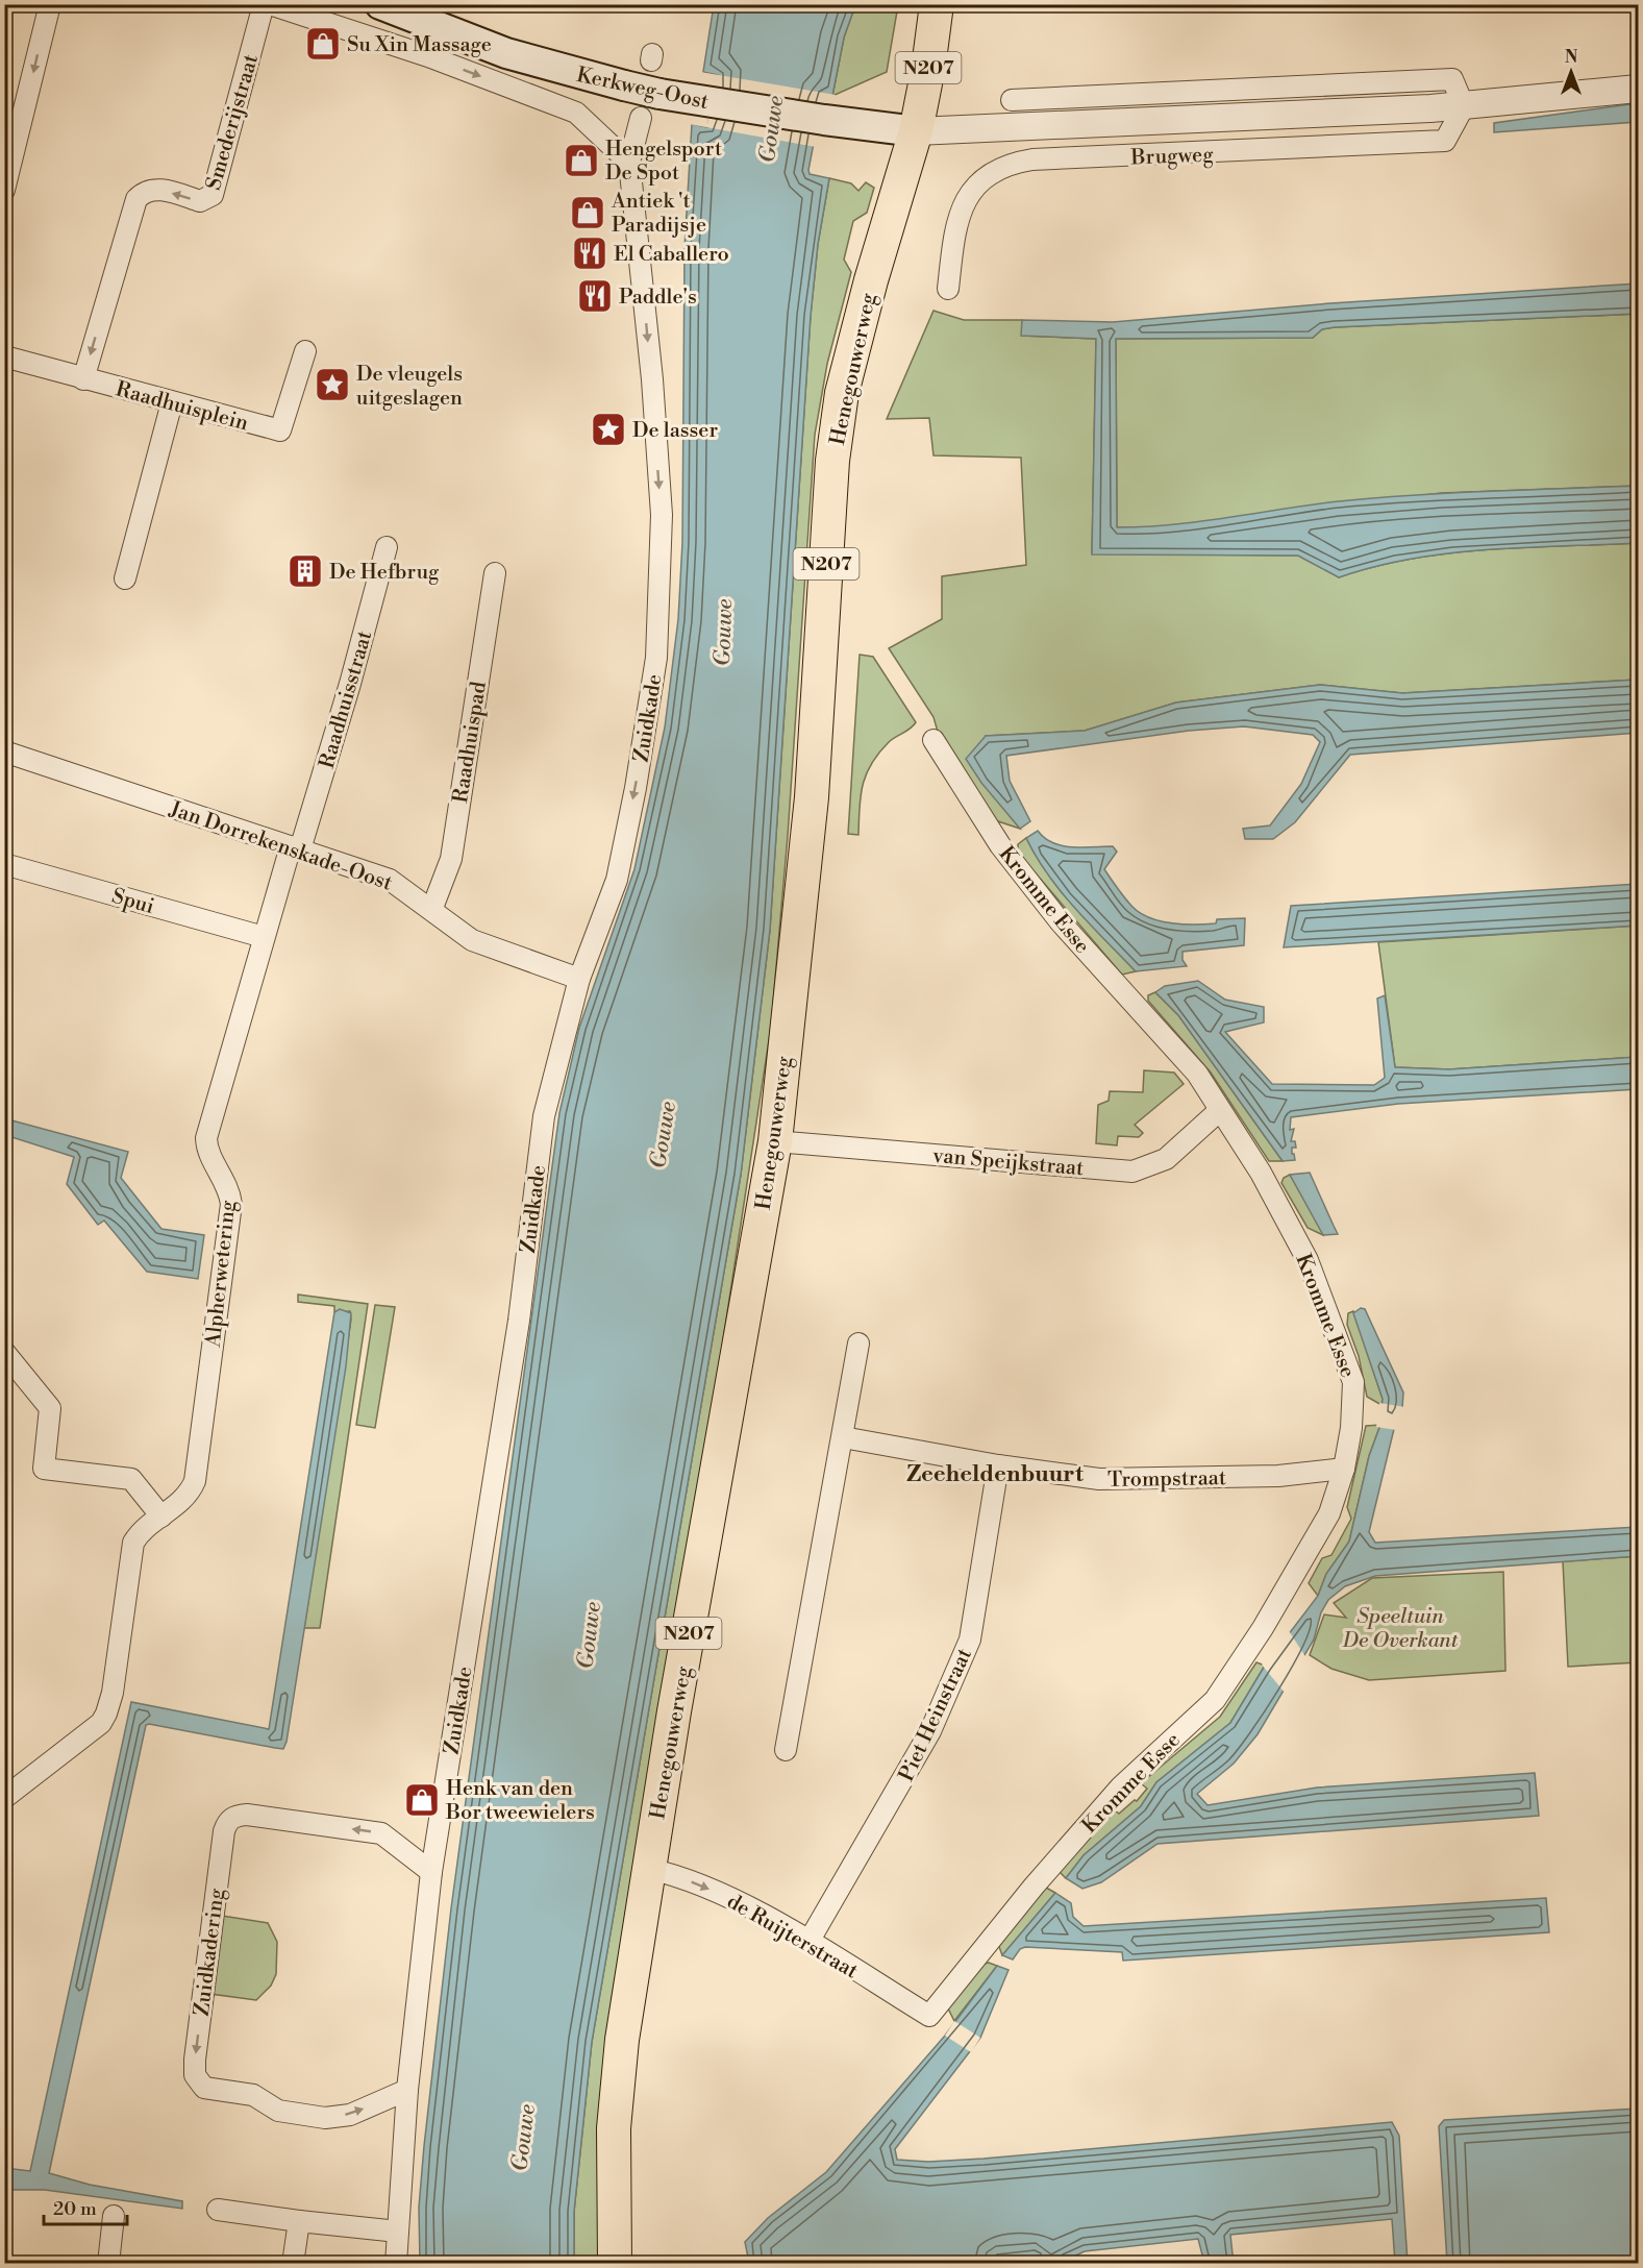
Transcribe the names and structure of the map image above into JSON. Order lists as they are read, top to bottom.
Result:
{
  "streets": {
    "main road": ["N207", "Kerkweg-Oost", "Henegouwerweg"],
    "street": [
      "Smederijstraat",
      "Brugweg",
      "Raadhuisplein",
      "Raadhuisstraat",
      "Zuidkade",
      "Raadhuispad",
      "Jan Dorrekenskade-Oost",
      "Kromme Esse",
      "Spui",
      "van Speijkstraat",
      "Alpherwetering",
      "Trompstraat",
      "Piet Heinstraat",
      "de Ruijterstraat",
      "Zuidkadering"
    ]
  },
  "crossings": [
    ["Kerkweg-Oost", "Brugweg"],
    ["Kerkweg-Oost", "Henegouwerweg"],
    ["Kerkweg-Oost", "Zuidkade"],
    ["Smederijstraat", "Raadhuisplein"],
    ["Brugweg", "Henegouwerweg"],
    ["Henegouwerweg", "van Speijkstraat"],
    ["Henegouwerweg", "de Ruijterstraat"],
    ["Raadhuisstraat", "Jan Dorrekenskade-Oost"],
    ["Raadhuisstraat", "Alpherwetering"],
    ["Zuidkade", "Jan Dorrekenskade-Oost"],
    ["Zuidkade", "Zuidkadering"],
    ["Raadhuispad", "Jan Dorrekenskade-Oost"],
    ["Jan Dorrekenskade-Oost", "Alpherwetering"],
    ["Kromme Esse", "van Speijkstraat"],
    ["Kromme Esse", "Trompstraat"],
    ["Kromme Esse", "de Ruijterstraat"],
    ["Spui", "Alpherwetering"],
    ["Trompstraat", "Piet Heinstraat"],
    ["Piet Heinstraat", "de Ruijterstraat"]
  ],
  "one_way": ["Kerkweg-Oost", "Zuidkade", "de Ruijterstraat"],
  "districts": ["Zeeheldenbuurt"],
  "water": ["Gouwe"],
  "parks": ["Speeltuin De Overkant"],
  "places": {
    "shop": [
      "Su Xin Massage",
      "Hengelsport De Spot",
      "Antiek 't Paradijsje",
      "Henk van den Bor tweewielers"
    ],
    "restaurant": ["El Caballero", "Paddle's"],
    "place": ["De vleugels uitgeslagen", "De lasser"],
    "building": ["De Hefbrug"]
  },
  "scale_bar": "20 m",
  "north": "top"
}
